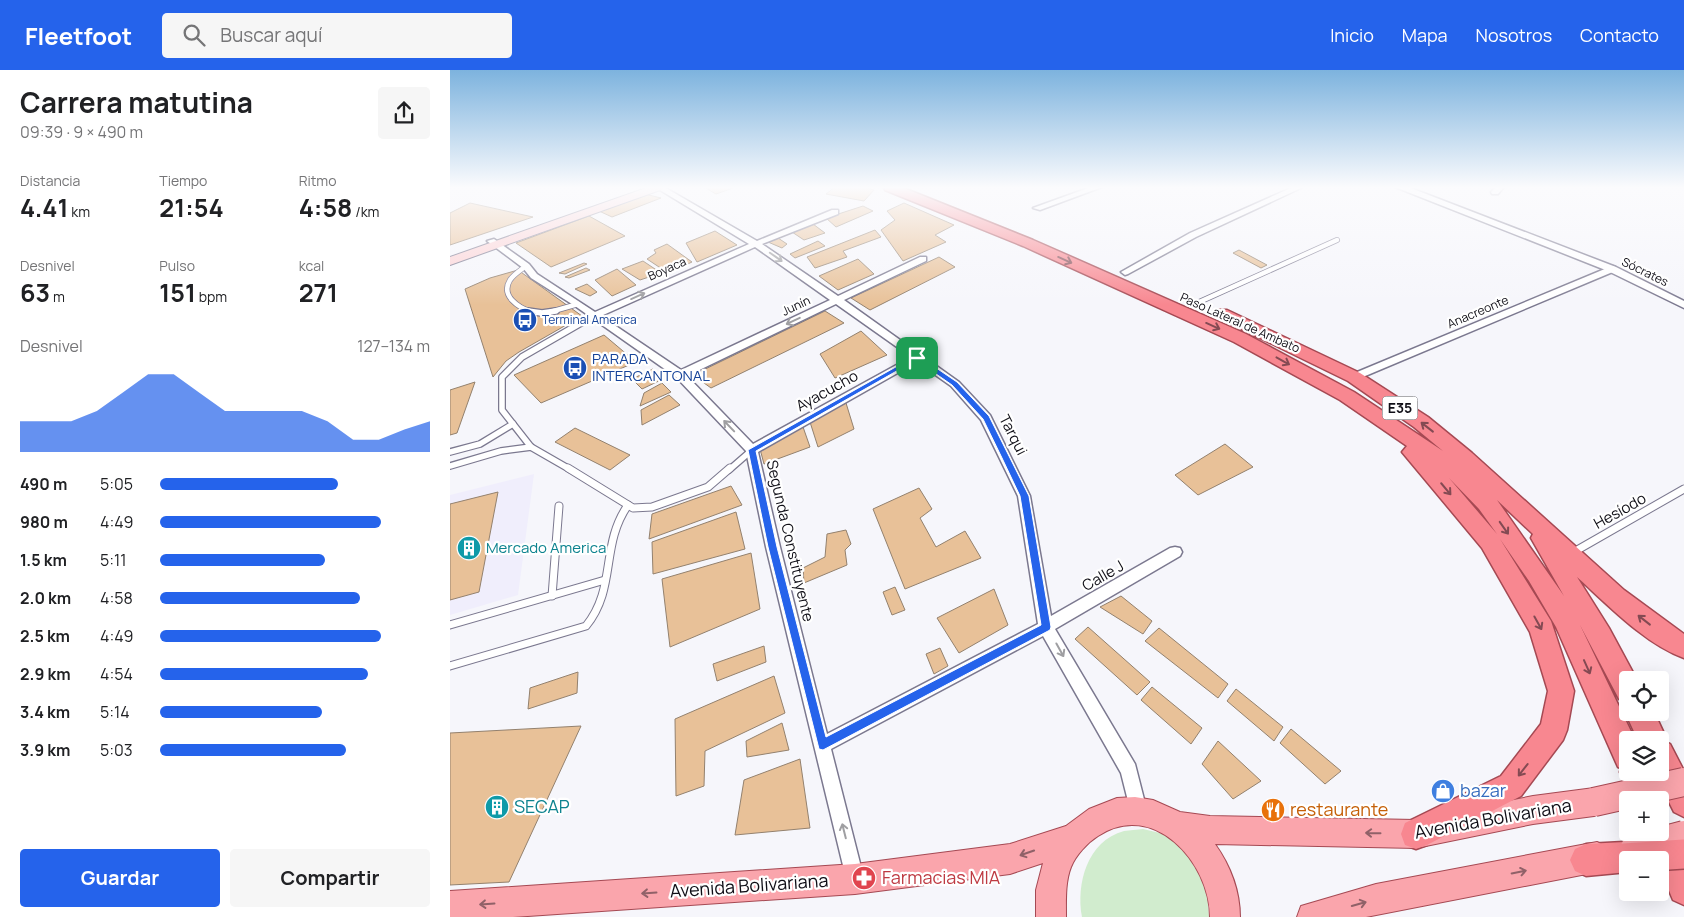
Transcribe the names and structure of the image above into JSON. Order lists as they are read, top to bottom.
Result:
{
  "streets": {
    "highway": ["Paso Lateral de Ambato", "E35"],
    "main road": ["Avenida Bolivariana"],
    "street": [
      "Boyaca",
      "Sócrates",
      "Junín",
      "Anacreonte",
      "Ayacucho",
      "Tarqui",
      "Segunda Constituyente",
      "Calle J"
    ],
    "lane": ["Hesíodo"]
  },
  "crossings": [
    ["Boyaca", "Tarqui"],
    ["Boyaca", "Segunda Constituyente"],
    ["Sócrates", "Anacreonte"],
    ["Junín", "Tarqui"],
    ["Junín", "Segunda Constituyente"],
    ["Anacreonte", "Paso Lateral de Ambato"],
    ["Paso Lateral de Ambato", "Hesíodo"],
    ["Ayacucho", "Tarqui"],
    ["Ayacucho", "Segunda Constituyente"],
    ["Tarqui", "Calle J"],
    ["Tarqui", "Avenida Bolivariana"],
    ["Segunda Constituyente", "Calle J"],
    ["Segunda Constituyente", "Avenida Bolivariana"]
  ],
  "one_way": [
    "Boyaca",
    "Junín",
    "Tarqui",
    "Avenida Bolivariana"
  ],
  "places": {
    "bus stop": ["Terminal America", "PARADA INTERCANTONAL"],
    "building": ["Mercado America", "SECAP"],
    "shop": ["bazar"],
    "restaurant": ["restaurante"],
    "pharmacy": ["Farmacias MIA"]
  },
  "page": {
    "header": "Fleetfoot",
    "search": "Buscar aquí",
    "nav": [
      "Inicio",
      "Mapa",
      "Nosotros",
      "Contacto"
    ],
    "heading": ["Carrera matutina", "09:39 · 9 × 490 m"],
    "stats": [
      ["Distancia", "4.41 km"],
      ["Tiempo", "21:54"],
      ["Ritmo", "4:58 /km"],
      ["Desnivel", "63 m"],
      ["Pulso", "151 bpm"],
      ["kcal", "271"]
    ],
    "chart": ["Desnivel", "127–134 m"],
    "list": [
      {
        "name": "490 m",
        "note": "5:05"
      },
      {
        "name": "980 m",
        "note": "4:49"
      },
      {
        "name": "1.5 km",
        "note": "5:11"
      },
      {
        "name": "2.0 km",
        "note": "4:58"
      },
      {
        "name": "2.5 km",
        "note": "4:49"
      },
      {
        "name": "2.9 km",
        "note": "4:54"
      },
      {
        "name": "3.4 km",
        "note": "5:14"
      },
      {
        "name": "3.9 km",
        "note": "5:03"
      }
    ],
    "map_buttons": ["+", "−"],
    "buttons": ["Guardar", "Compartir"]
  }
}
